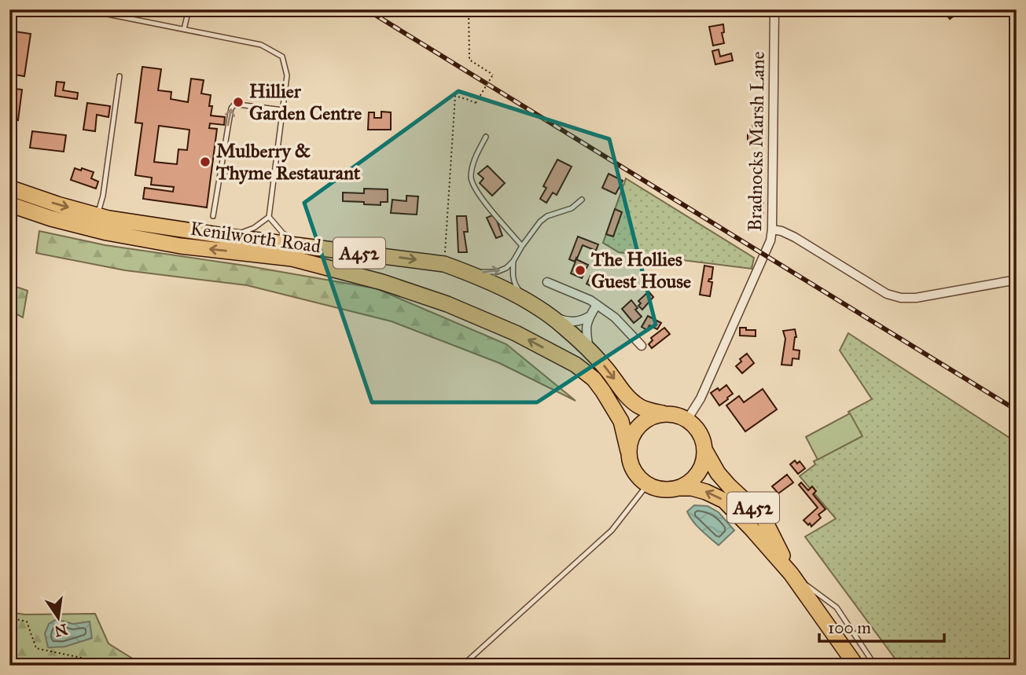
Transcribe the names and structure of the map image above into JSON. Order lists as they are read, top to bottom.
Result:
{
  "streets": {
    "highway": ["Kenilworth Road", "A452"],
    "street": ["Bradnocks Marsh Lane"]
  },
  "crossings": [
    ["Bradnocks Marsh Lane", "Kenilworth Road"],
    ["Bradnocks Marsh Lane", "A452"],
    ["Kenilworth Road", "A452"]
  ],
  "places": ["Hillier Garden Centre", "Mulberry & Thyme Restaurant", "The Hollies Guest House"],
  "scale_bar": "100 m",
  "north": "bottom"
}
